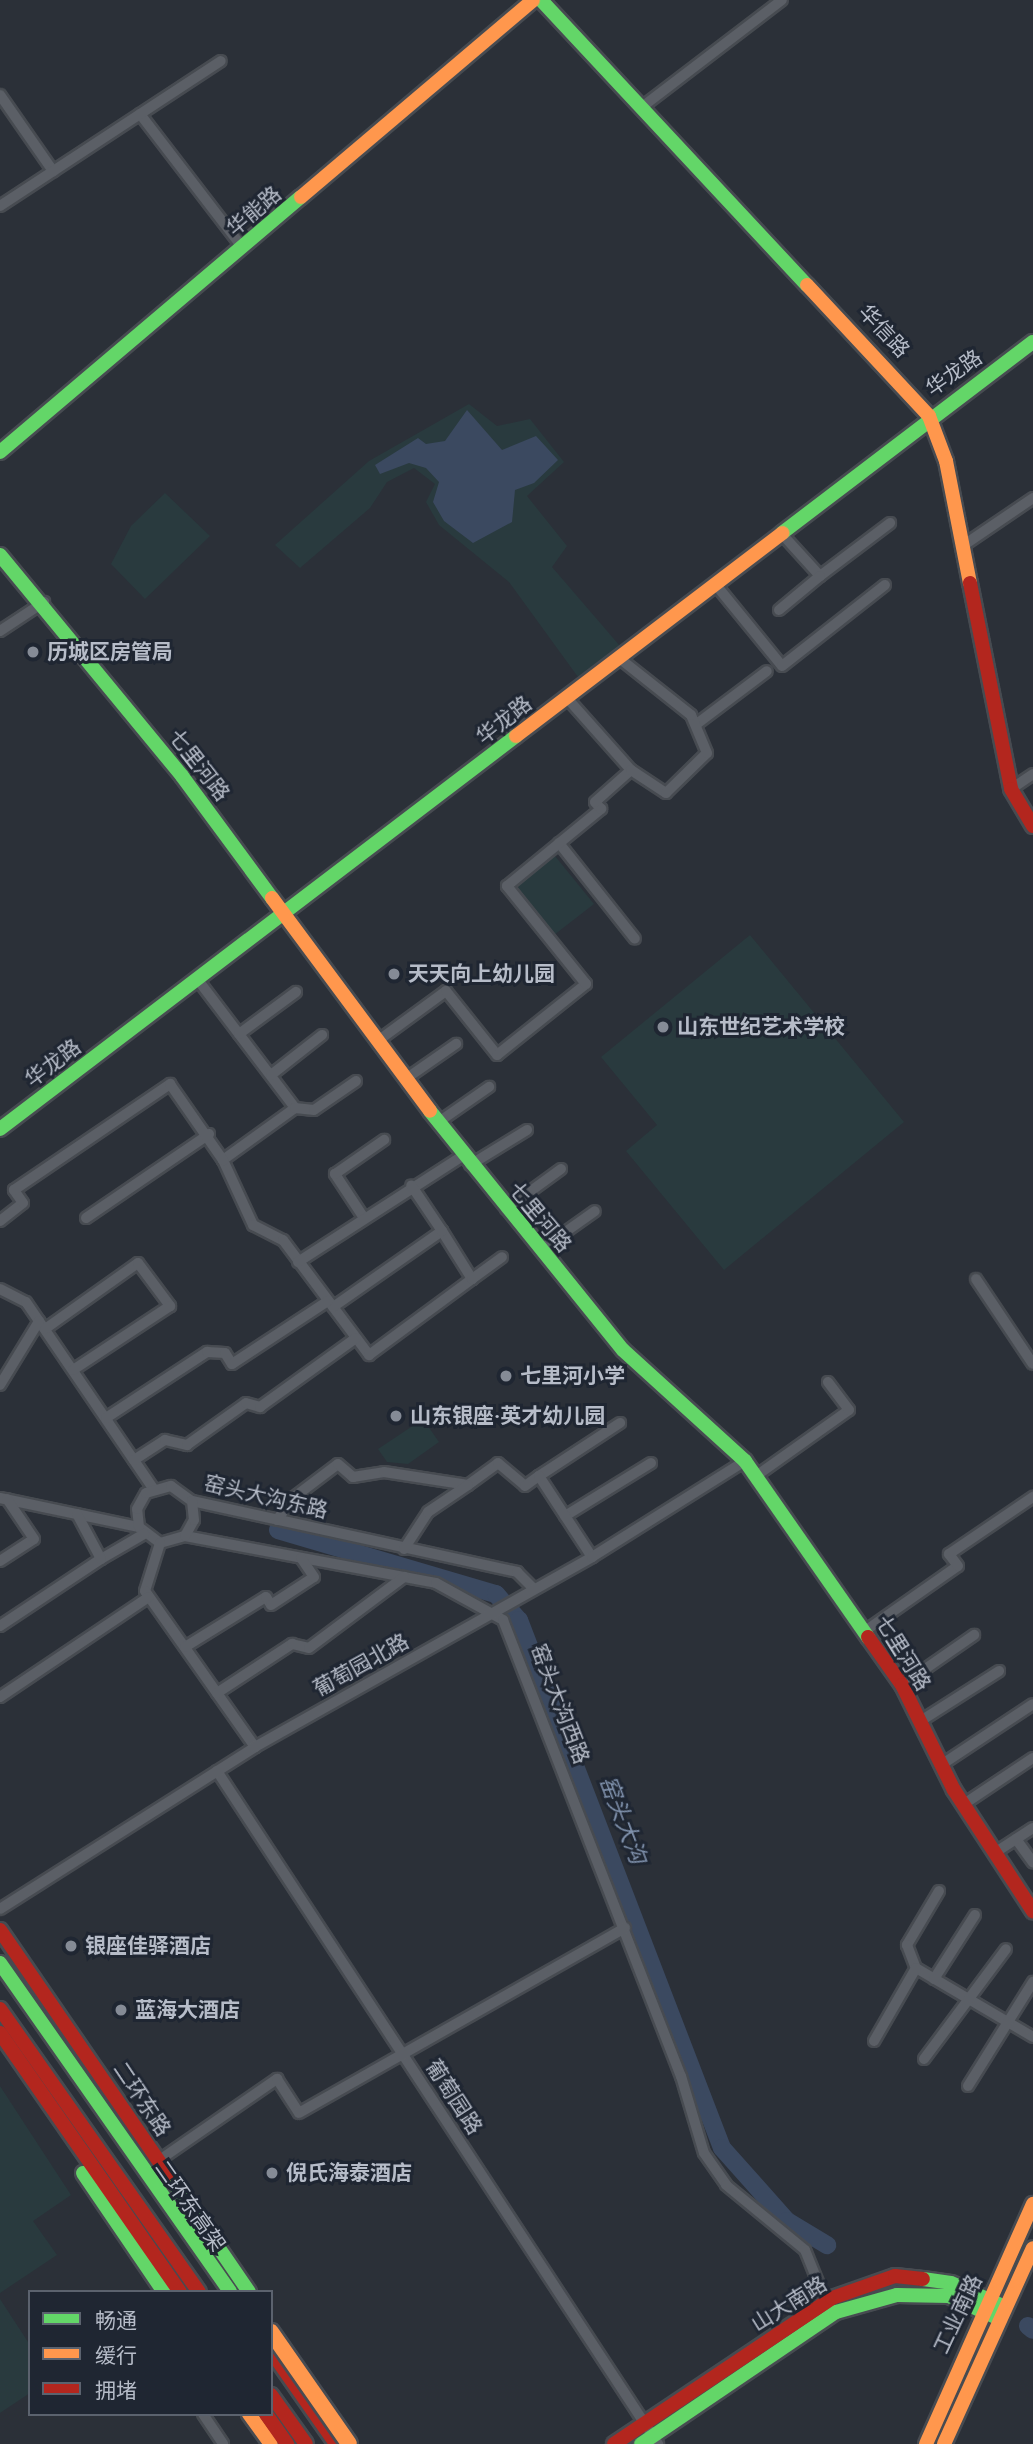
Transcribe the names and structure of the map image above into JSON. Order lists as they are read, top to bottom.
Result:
{
  "streets": {
    "main road": [
      "华能路",
      "华信路",
      "华龙路",
      "七里河路",
      "二环东路",
      "二环东高架",
      "山大南路",
      "工业南路"
    ],
    "street": [
      "窑头大沟东路",
      "葡萄园北路",
      "窑头大沟西路",
      "葡萄园路"
    ]
  },
  "crossings": [
    ["华信路", "华龙路"],
    ["华龙路", "七里河路"],
    ["七里河路", "葡萄园北路"],
    ["窑头大沟东路", "葡萄园北路"],
    ["窑头大沟东路", "窑头大沟西路"],
    ["葡萄园北路", "窑头大沟西路"],
    ["葡萄园北路", "葡萄园路"],
    ["窑头大沟西路", "山大南路"],
    ["葡萄园路", "山大南路"],
    ["山大南路", "工业南路"]
  ],
  "water": ["窑头大沟"],
  "places": [
    "历城区房管局",
    "天天向上幼儿园",
    "山东世纪艺术学校",
    "七里河小学",
    "山东银座·英才幼儿园",
    "银座佳驿酒店",
    "蓝海大酒店",
    "倪氏海泰酒店"
  ],
  "legend": ["畅通", "缓行", "拥堵"]
}
